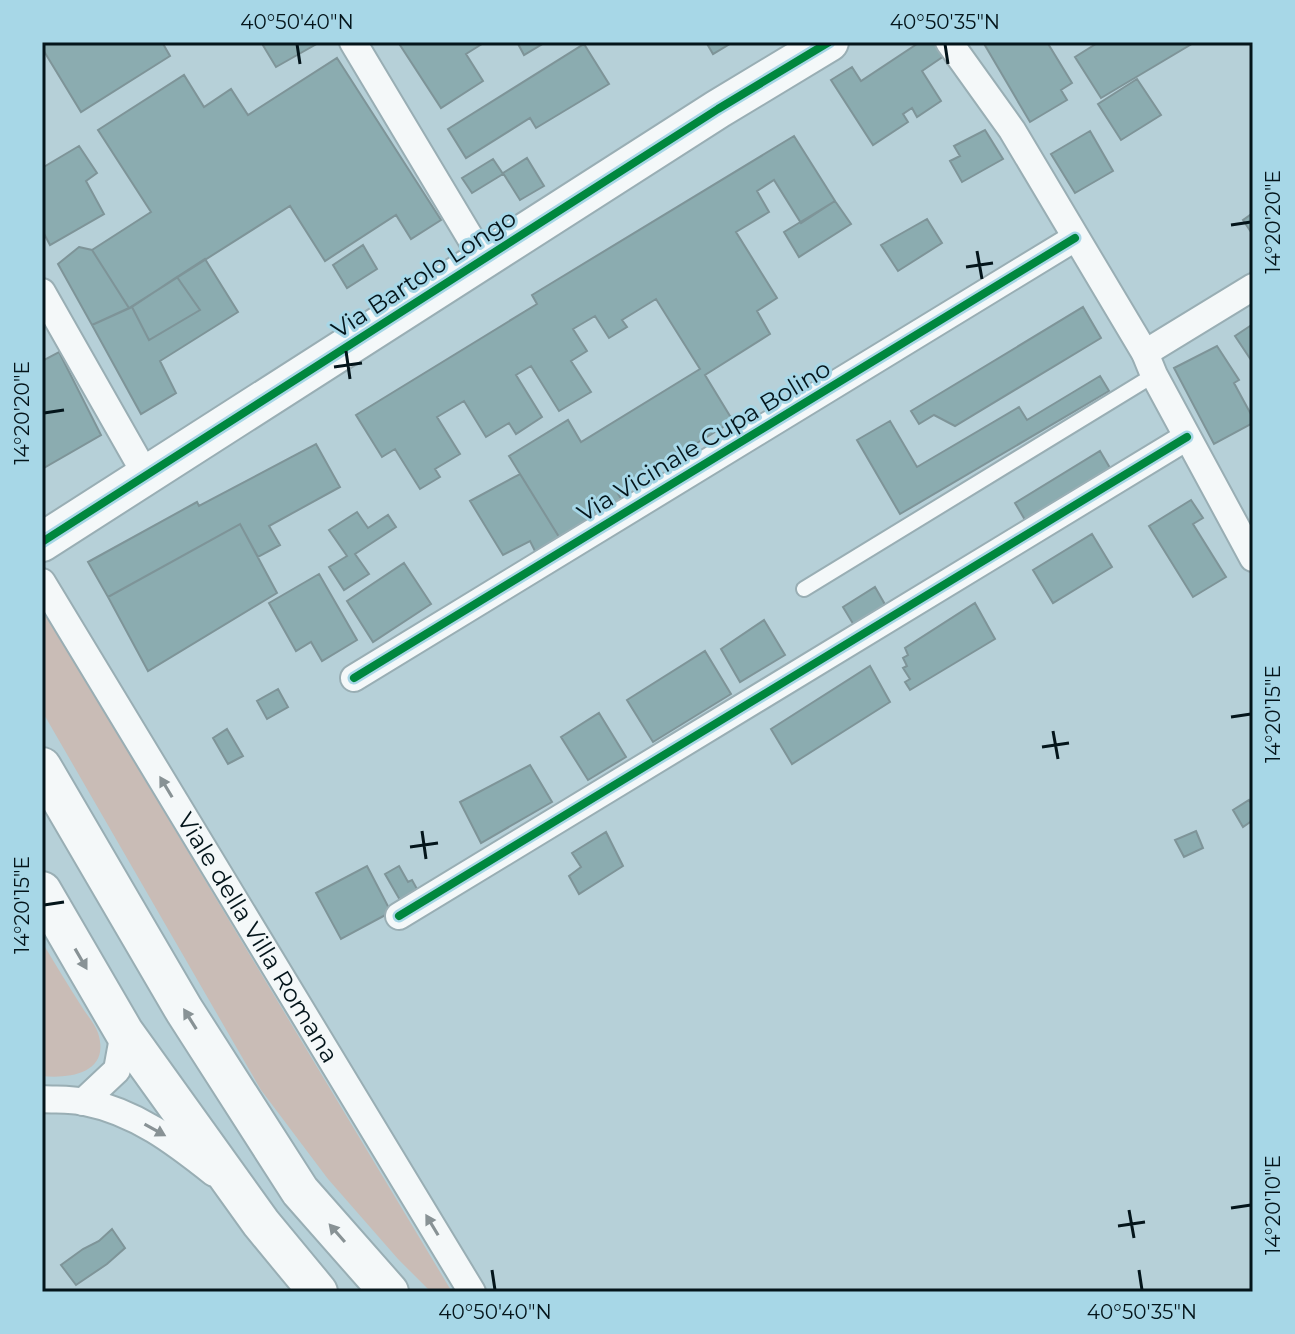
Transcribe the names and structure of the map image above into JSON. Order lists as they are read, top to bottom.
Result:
{
  "streets": {
    "main road": ["Via Bartolo Longo"],
    "street": ["Via Vicinale Cupa Bolino", "Viale della Villa Romana"]
  },
  "one_way": ["Viale della Villa Romana"],
  "coordinates": [
    "40°50'40\"N",
    "40°50'35\"N",
    "14°20'20\"E",
    "14°20'15\"E",
    "14°20'10\"E"
  ]
}
